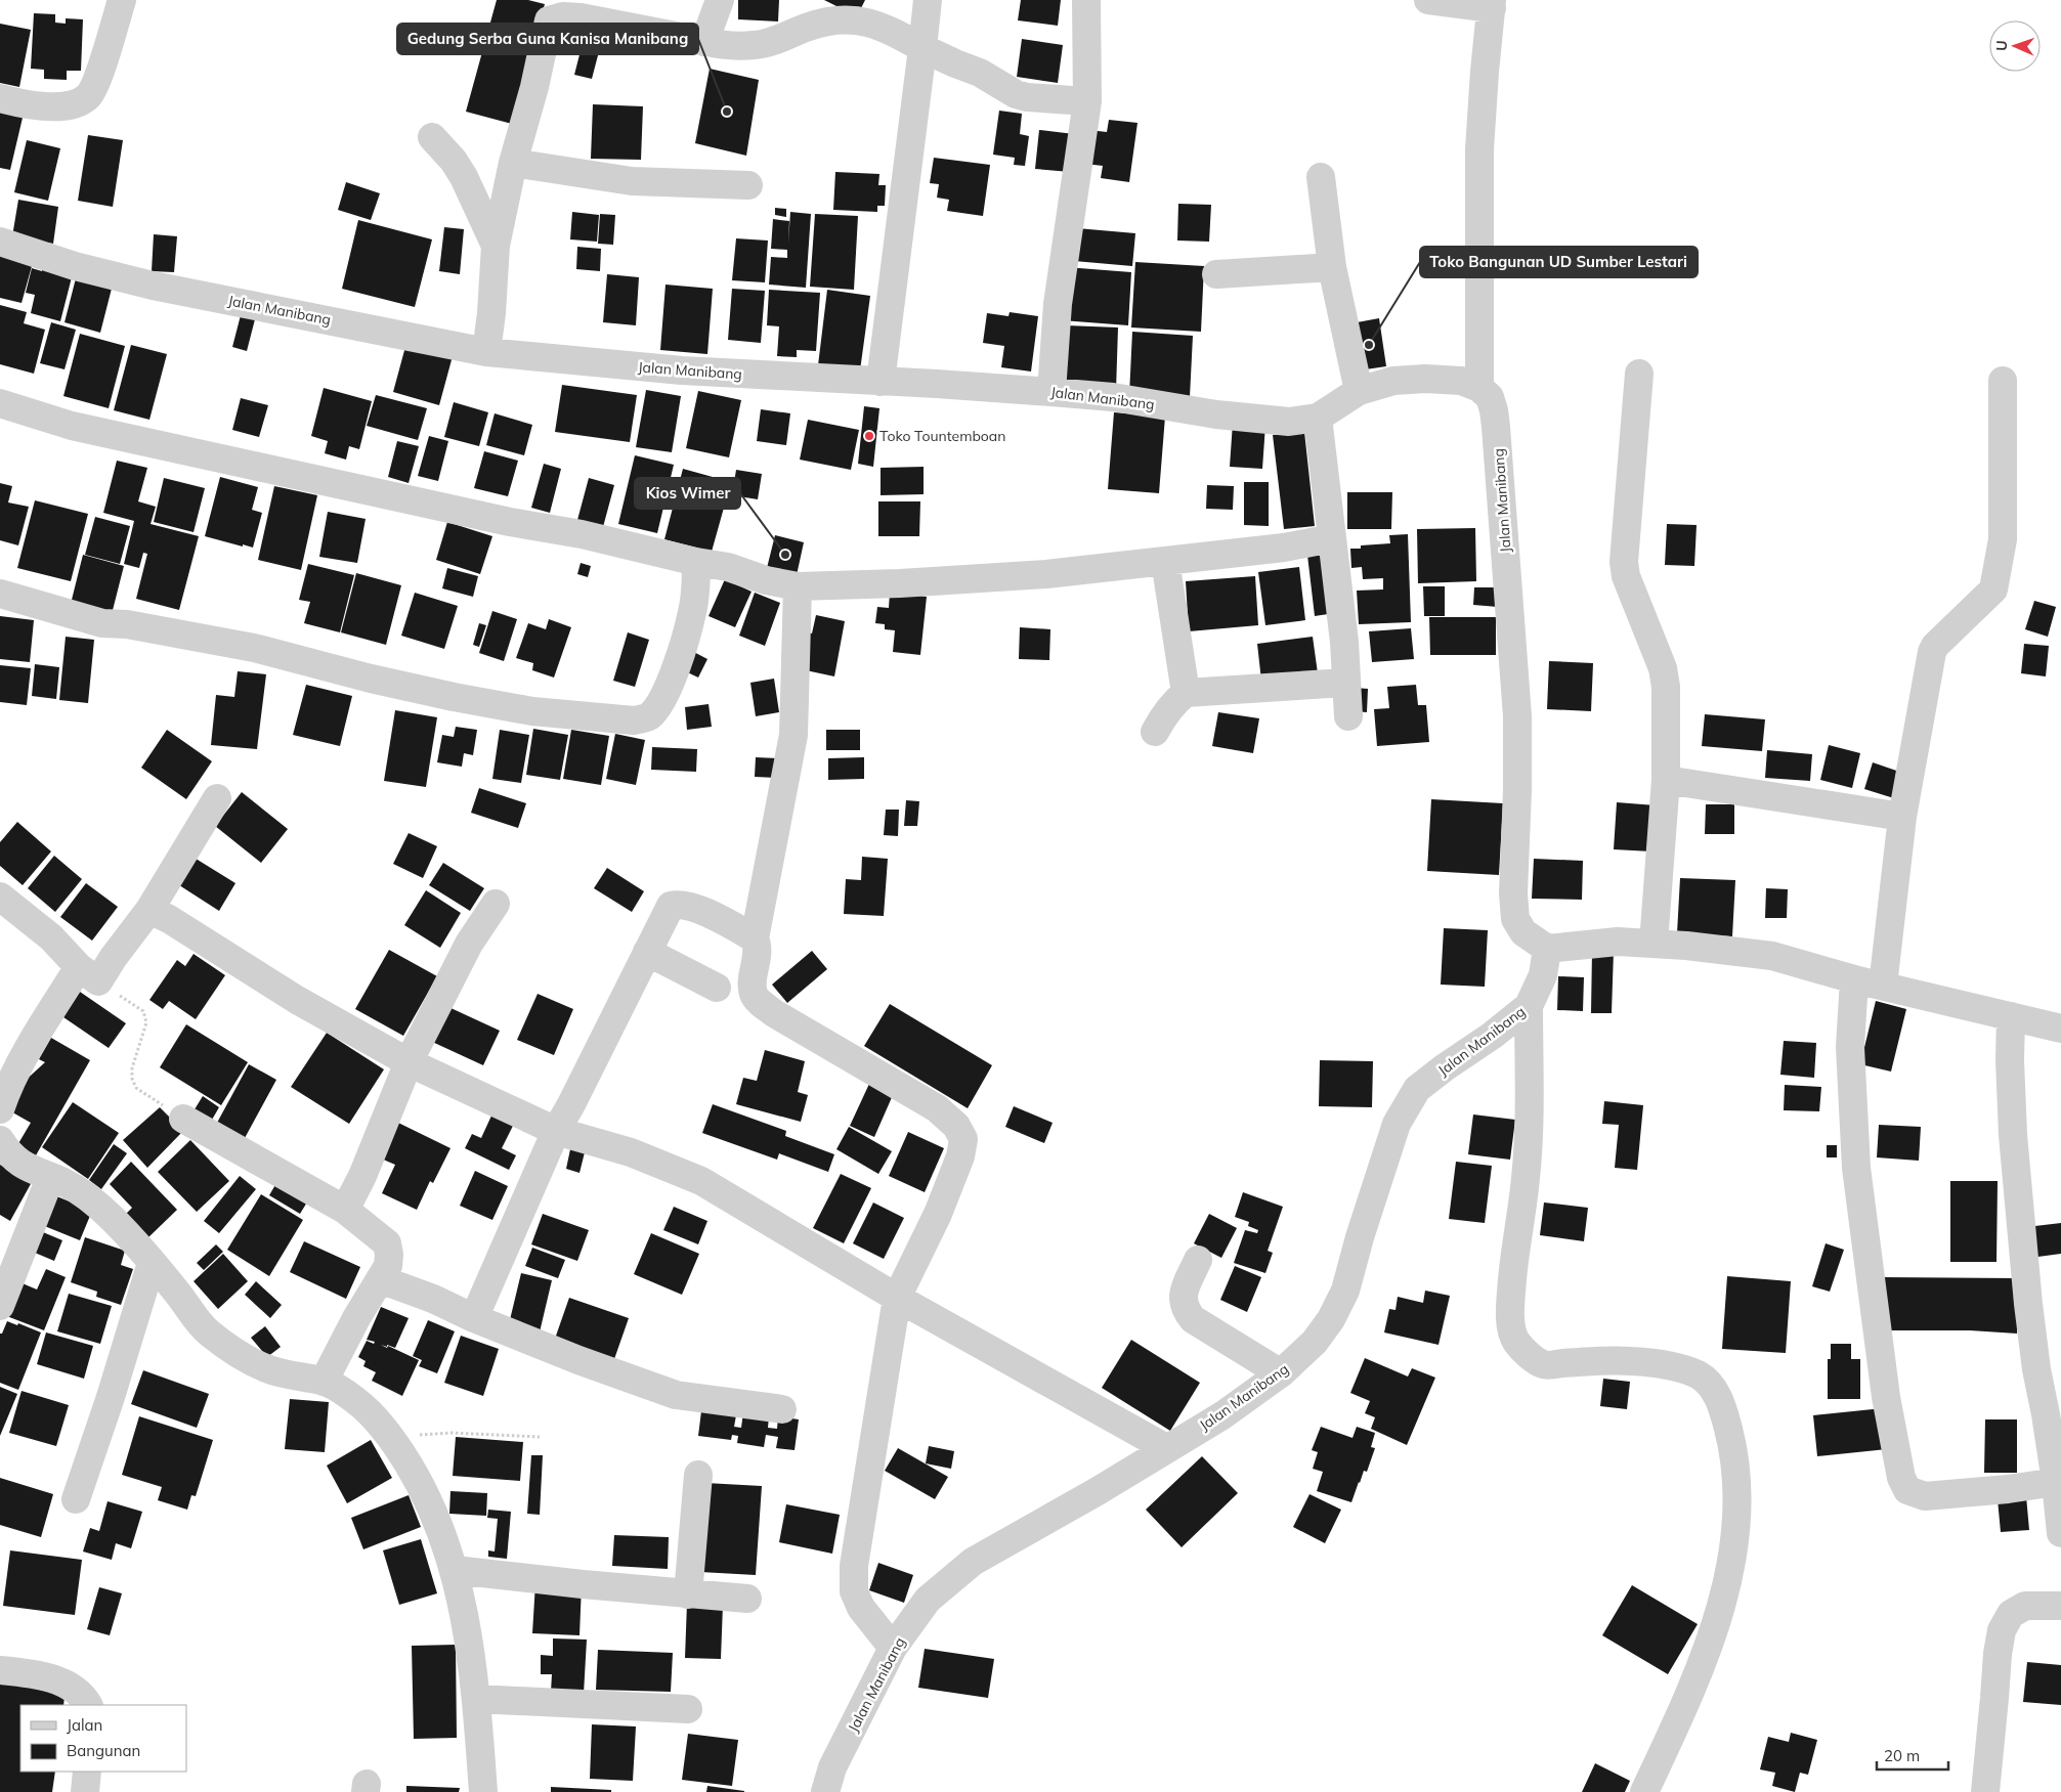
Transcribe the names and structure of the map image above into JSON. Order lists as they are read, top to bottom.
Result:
{
  "streets": {
    "street": ["Jalan Manibang"]
  },
  "places": [
    "Gedung Serba Guna Kanisa Manibang",
    "Toko Bangunan UD Sumber Lestari",
    "Toko Tountemboan",
    "Kios Wimer"
  ],
  "legend": ["Jalan", "Bangunan"],
  "scale_bar": "20 m",
  "north": "left"
}
